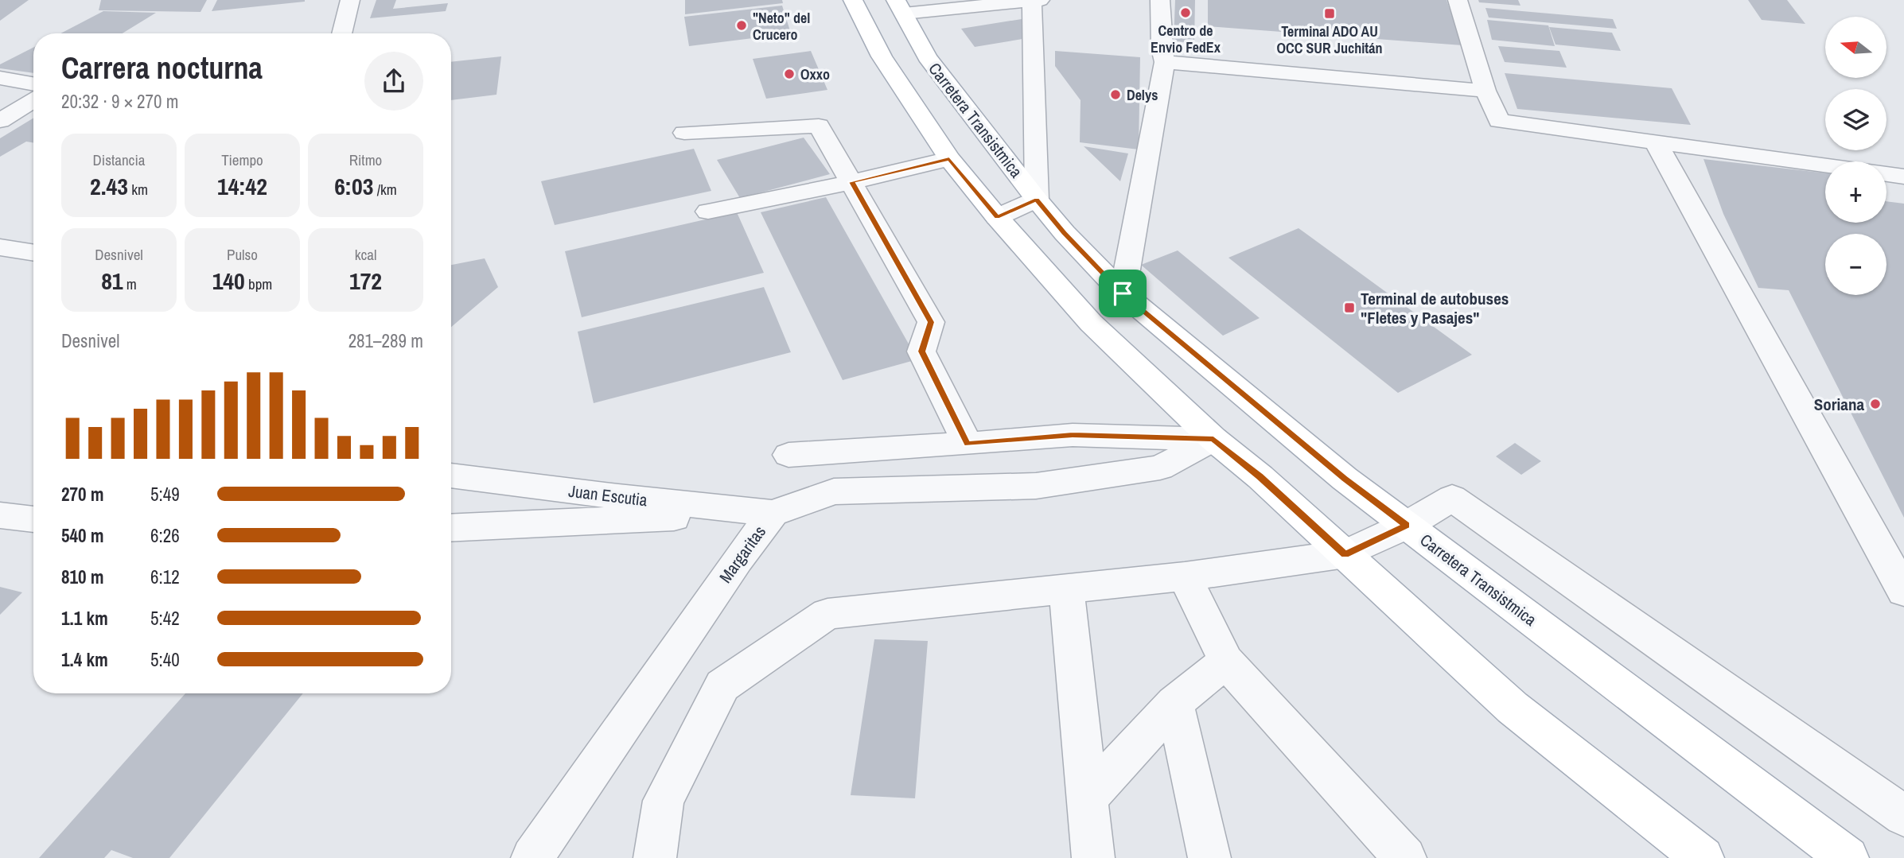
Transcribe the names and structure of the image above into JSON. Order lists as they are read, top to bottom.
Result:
{
  "streets": {
    "main road": ["Carretera Transistmica"],
    "street": ["Juan Escutia", "Margaritas"]
  },
  "crossings": [
    ["Juan Escutia", "Margaritas"]
  ],
  "places": {
    "other": [
      "Centro de Envio FedEx",
      "\"Neto\" del Crucero",
      "Oxxo",
      "Delys",
      "Soriana"
    ],
    "transit": ["Terminal ADO AU OCC SUR Juchitán", "Terminal de autobuses \"Fletes y Pasajes\""]
  },
  "north": "left",
  "page": {
    "map_buttons": ["+", "−"],
    "heading": ["Carrera nocturna", "20:32 · 9 × 270 m"],
    "stats": [
      ["Distancia", "2.43 km"],
      ["Tiempo", "14:42"],
      ["Ritmo", "6:03 /km"],
      ["Desnivel", "81 m"],
      ["Pulso", "140 bpm"],
      ["kcal", "172"]
    ],
    "chart": ["Desnivel", "281–289 m"],
    "list": [
      {
        "name": "270 m",
        "note": "5:49"
      },
      {
        "name": "540 m",
        "note": "6:26"
      },
      {
        "name": "810 m",
        "note": "6:12"
      },
      {
        "name": "1.1 km",
        "note": "5:42"
      },
      {
        "name": "1.4 km",
        "note": "5:40"
      }
    ]
  }
}
